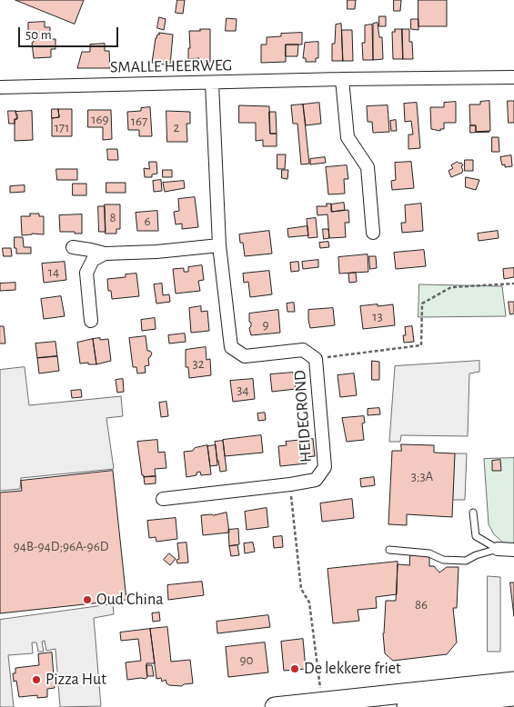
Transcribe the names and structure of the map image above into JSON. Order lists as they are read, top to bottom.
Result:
{
  "streets": {
    "street": ["SMALLE HEERWEG", "HEIDEGROND"]
  },
  "crossings": [
    ["SMALLE HEERWEG", "HEIDEGROND"]
  ],
  "places": ["Oud China", "De lekkere friet", "Pizza Hut"],
  "house_numbers": [
    "169",
    "167",
    "171",
    "2",
    "8",
    "6",
    "14",
    "13",
    "9",
    "32",
    "34",
    "3;3A",
    "94B-94D;96A-96D",
    "86",
    "90"
  ],
  "scale_bar": "50 m"
}
